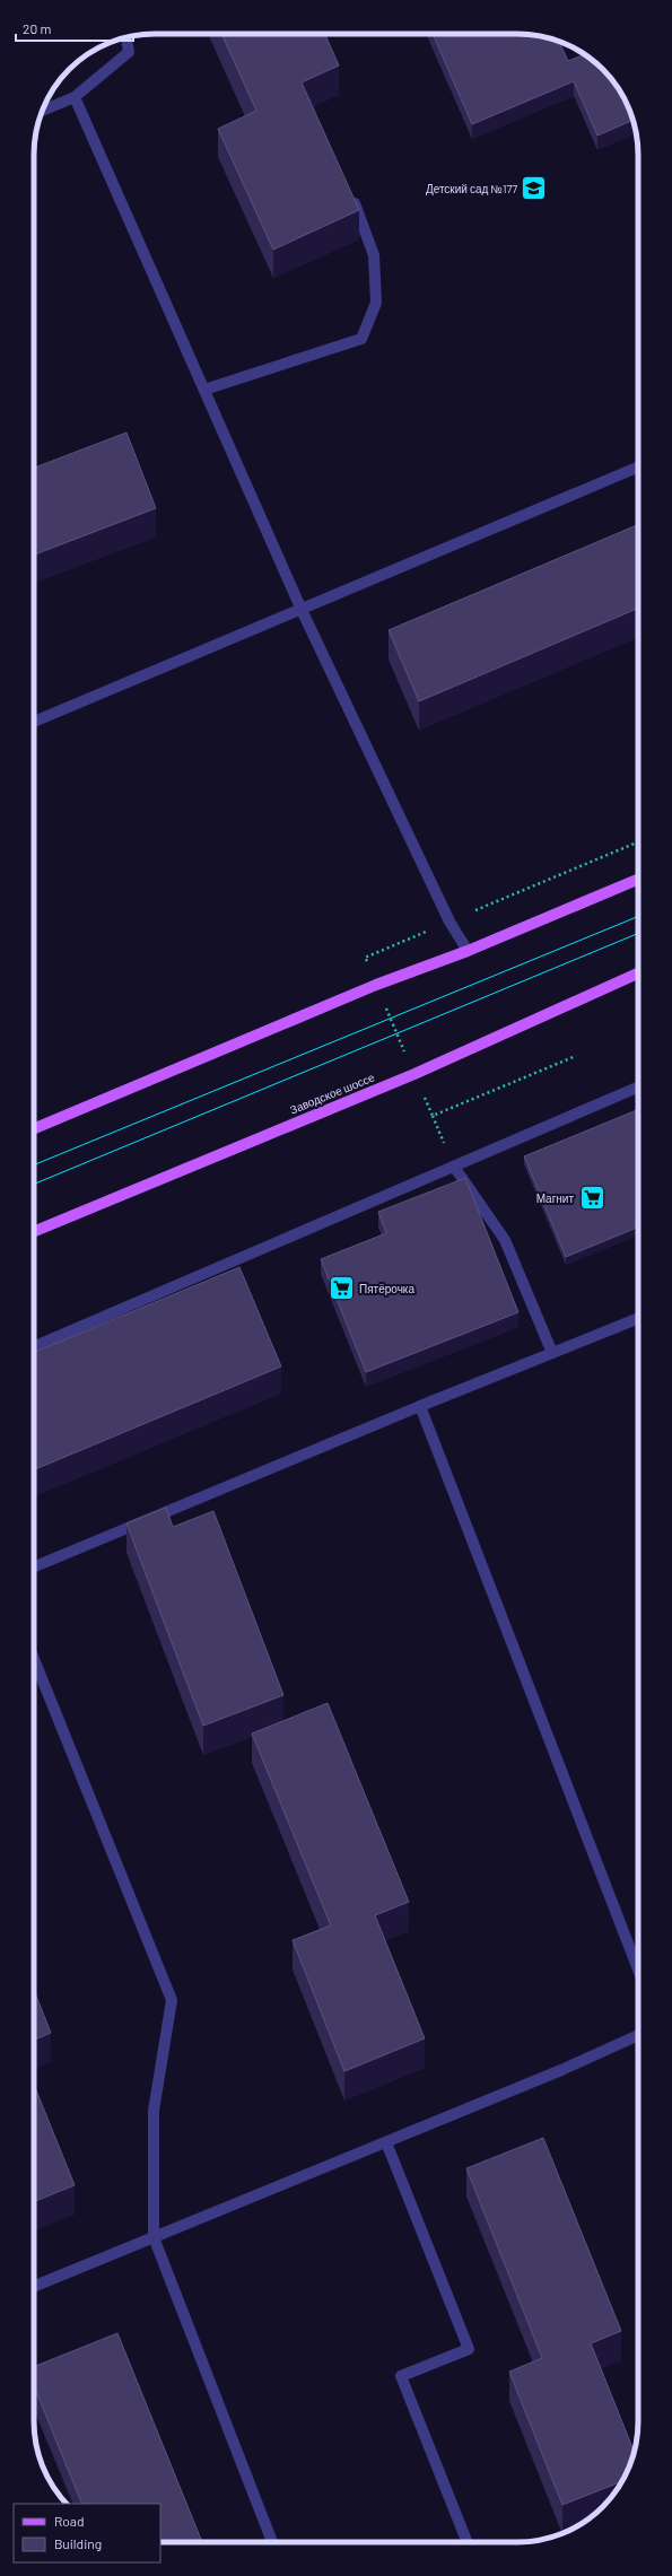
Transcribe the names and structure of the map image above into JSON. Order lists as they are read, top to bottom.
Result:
{
  "streets": {
    "main road": ["Заводское шоссе"]
  },
  "places": {
    "school or university": ["Детский сад №177"],
    "supermarket": ["Магнит", "Пятёрочка"]
  },
  "legend": ["Road", "Building"],
  "scale_bar": "20 m"
}
